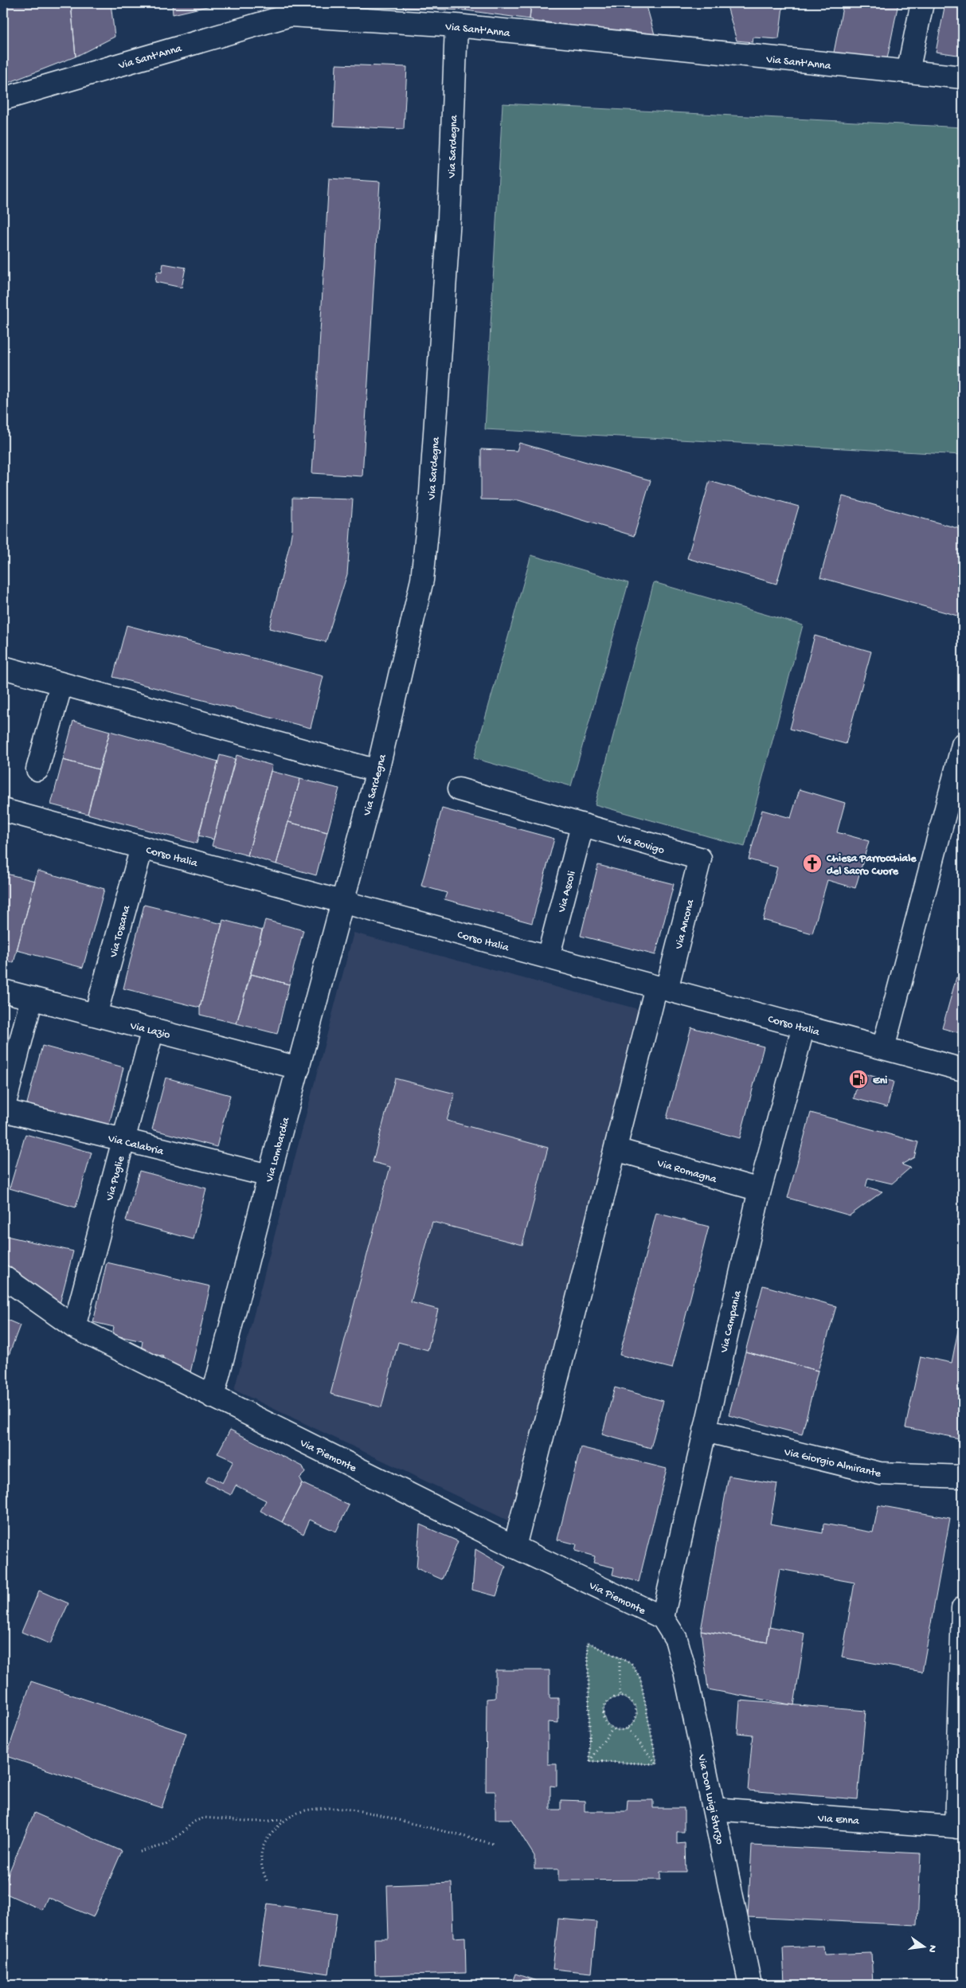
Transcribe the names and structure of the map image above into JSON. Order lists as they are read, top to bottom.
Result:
{
  "streets": {
    "street": [
      "Via Sant'Anna",
      "Via Sardegna",
      "Via Rovigo",
      "Corso Italia",
      "Via Ascoli",
      "Via Ancona",
      "Via Toscana",
      "Via Lazio",
      "Via Calabria",
      "Via Lombardia",
      "Via Romagna",
      "Via Puglie",
      "Via Campania",
      "Via Piemonte",
      "Via Giorgio Almirante",
      "Via Don Luigi Sturzo",
      "VIa Enna"
    ]
  },
  "crossings": [
    ["Via Sant'Anna", "Via Sardegna"],
    ["Via Sardegna", "Corso Italia"],
    ["Via Sardegna", "Via Lombardia"],
    ["Via Rovigo", "Via Ascoli"],
    ["Via Rovigo", "Via Ancona"],
    ["Corso Italia", "Via Ascoli"],
    ["Corso Italia", "Via Ancona"],
    ["Corso Italia", "Via Toscana"],
    ["Corso Italia", "Via Lombardia"],
    ["Corso Italia", "Via Campania"],
    ["Via Ancona", "Via Romagna"],
    ["Via Ancona", "Via Piemonte"],
    ["Via Toscana", "Via Lazio"],
    ["Via Lazio", "Via Lombardia"],
    ["Via Lazio", "Via Puglie"],
    ["Via Calabria", "Via Lombardia"],
    ["Via Calabria", "Via Puglie"],
    ["Via Lombardia", "Via Piemonte"],
    ["Via Romagna", "Via Campania"],
    ["Via Puglie", "Via Piemonte"],
    ["Via Campania", "Via Piemonte"],
    ["Via Campania", "Via Giorgio Almirante"],
    ["Via Campania", "Via Don Luigi Sturzo"],
    ["Via Piemonte", "Via Don Luigi Sturzo"],
    ["Via Don Luigi Sturzo", "VIa Enna"]
  ],
  "places": {
    "church": ["Chiesa Parrocchiale del Sacro Cuore"],
    "fuel station": ["Eni"]
  },
  "north": "right"
}
